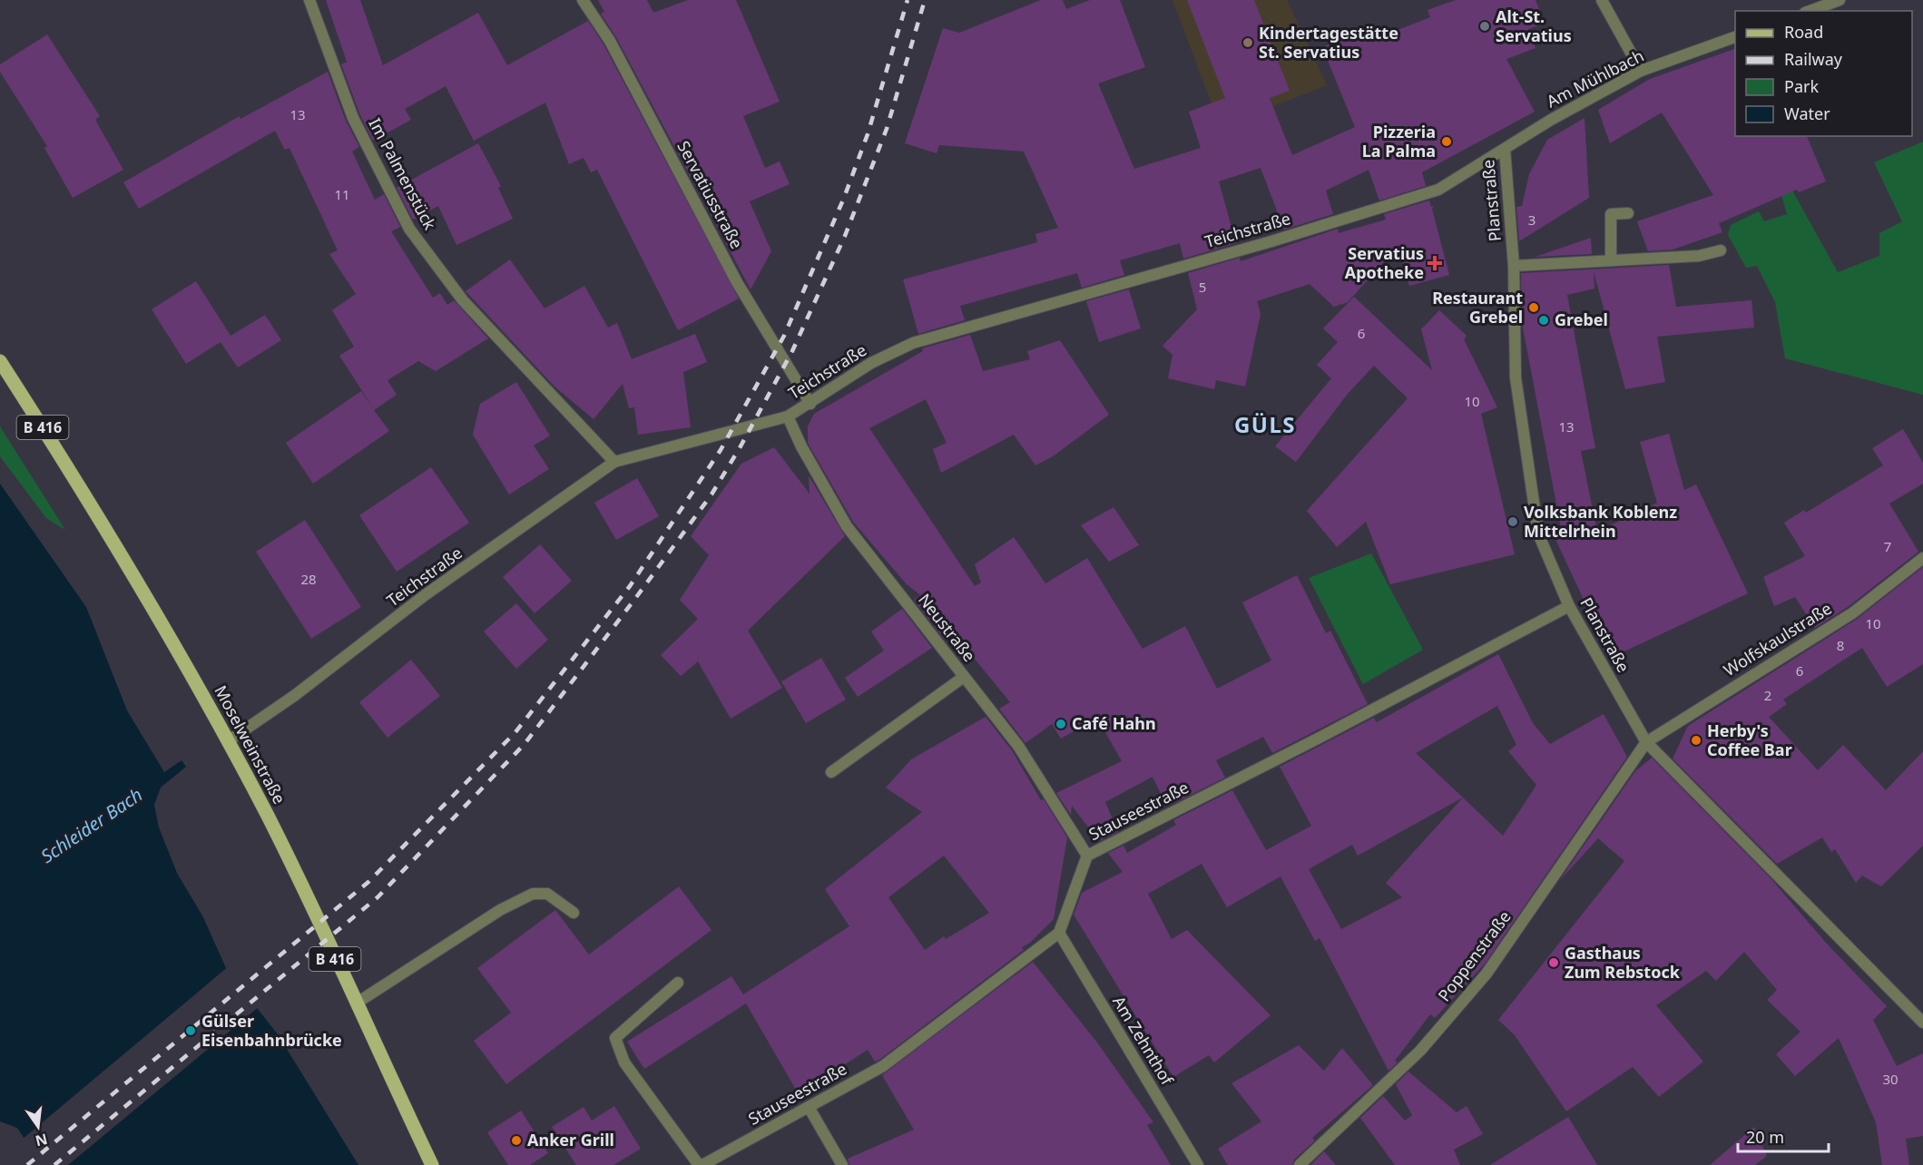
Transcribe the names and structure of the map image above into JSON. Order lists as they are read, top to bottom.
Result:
{
  "streets": {
    "main road": ["B 416", "Moselweinstraße"],
    "street": [
      "Am Mühlbach",
      "Im Palmenstück",
      "Servatiusstraße",
      "Planstraße",
      "Teichstraße",
      "Neustraße",
      "Wolfskaulstraße",
      "Stauseestraße",
      "Poppenstraße",
      "Am Zehnthof"
    ]
  },
  "crossings": [
    ["Am Mühlbach", "Planstraße"],
    ["Am Mühlbach", "Teichstraße"],
    ["Im Palmenstück", "Teichstraße"],
    ["Servatiusstraße", "Teichstraße"],
    ["Planstraße", "Teichstraße"],
    ["Planstraße", "Wolfskaulstraße"],
    ["Planstraße", "Stauseestraße"],
    ["Planstraße", "Poppenstraße"],
    ["Teichstraße", "Neustraße"],
    ["Teichstraße", "Moselweinstraße"],
    ["Neustraße", "Stauseestraße"],
    ["Wolfskaulstraße", "Poppenstraße"],
    ["Stauseestraße", "Am Zehnthof"]
  ],
  "districts": ["GÜLS"],
  "water": ["Schleider Bach"],
  "places": {
    "other": [
      "Alt-St. Servatius",
      "Kindertagestätte St. Servatius",
      "Pizzeria La Palma",
      "Restaurant Grebel",
      "Grebel",
      "Volksbank Koblenz Mittelrhein",
      "Café Hahn",
      "Herby's Coffee Bar",
      "Gasthaus Zum Rebstock",
      "Gülser Eisenbahnbrücke",
      "Anker Grill"
    ],
    "health": ["Servatius Apotheke"]
  },
  "house_numbers": [
    "13",
    "11",
    "3",
    "5",
    "6",
    "10",
    "13",
    "7",
    "28",
    "10",
    "8",
    "6",
    "2",
    "30"
  ],
  "legend": [
    "Road",
    "Railway",
    "Park",
    "Water"
  ],
  "scale_bar": "20 m",
  "north": "bottom"
}
